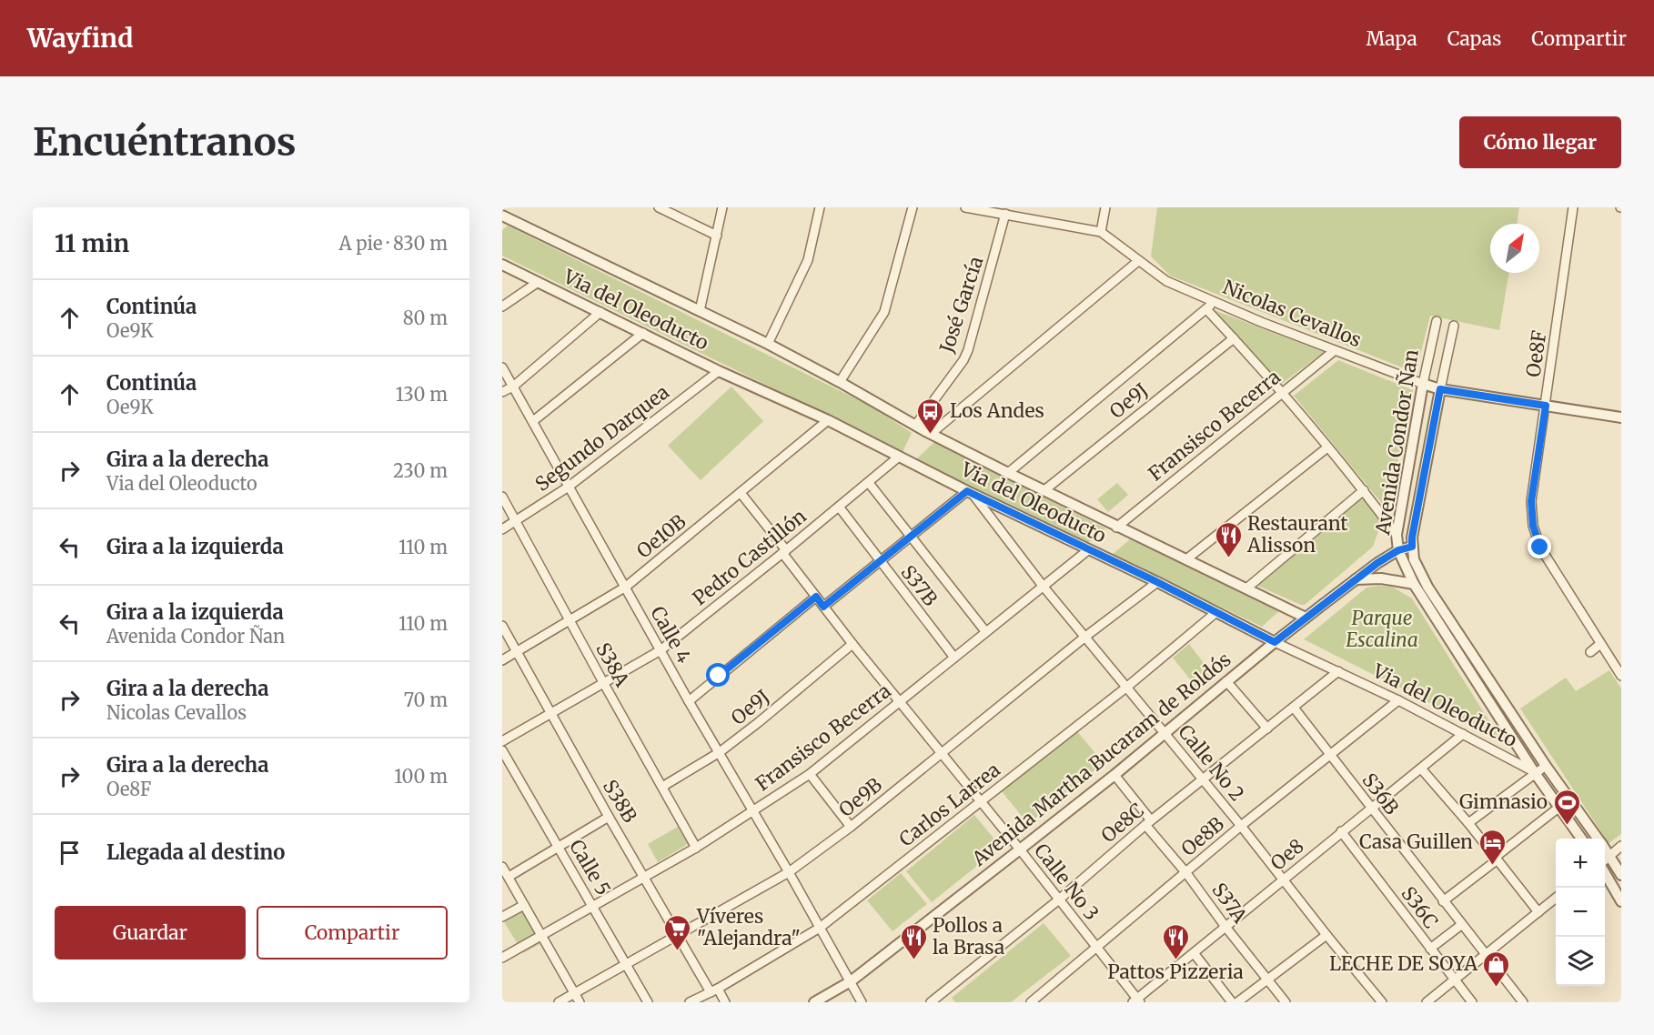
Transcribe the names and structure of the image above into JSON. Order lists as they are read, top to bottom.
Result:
{
  "streets": {
    "street": [
      "José García",
      "Via del Oleoducto",
      "Nicolas Cevallos",
      "Oe8F",
      "Oe9J",
      "Fransisco Becerra",
      "Segundo Darquea",
      "Avenida Condor Ñan",
      "Oe10B",
      "Pedro Castillón",
      "S37B",
      "Calle 4",
      "S38A",
      "Avenida Martha Bucaram de Roldós",
      "Calle No 2",
      "S36B",
      "Oe9B",
      "S38B",
      "Carlos Larrea",
      "Oe8C",
      "Oe8B",
      "Oe8",
      "Calle 5",
      "Calle No 3",
      "S37A",
      "S36C"
    ]
  },
  "crossings": [
    ["José García", "Via del Oleoducto"],
    ["José García", "Nicolas Cevallos"],
    ["Via del Oleoducto", "Oe9J"],
    ["Via del Oleoducto", "Fransisco Becerra"],
    ["Via del Oleoducto", "Segundo Darquea"],
    ["Via del Oleoducto", "Avenida Condor Ñan"],
    ["Via del Oleoducto", "Oe10B"],
    ["Via del Oleoducto", "Pedro Castillón"],
    ["Via del Oleoducto", "Avenida Martha Bucaram de Roldós"],
    ["Via del Oleoducto", "Calle No 2"],
    ["Via del Oleoducto", "Oe9B"],
    ["Via del Oleoducto", "Carlos Larrea"],
    ["Via del Oleoducto", "Oe8C"],
    ["Via del Oleoducto", "Oe8B"],
    ["Via del Oleoducto", "Oe8"],
    ["Nicolas Cevallos", "Oe8F"],
    ["Nicolas Cevallos", "Fransisco Becerra"],
    ["Nicolas Cevallos", "Avenida Condor Ñan"],
    ["Oe9J", "Calle 4"],
    ["Oe9J", "S38A"],
    ["Oe9J", "Calle No 3"],
    ["Fransisco Becerra", "S37B"],
    ["Fransisco Becerra", "Calle 4"],
    ["Fransisco Becerra", "S38A"],
    ["Fransisco Becerra", "Calle No 2"],
    ["Fransisco Becerra", "S38B"],
    ["Fransisco Becerra", "Calle 5"],
    ["Fransisco Becerra", "Calle No 3"],
    ["Segundo Darquea", "Calle 4"],
    ["Segundo Darquea", "S38A"],
    ["Avenida Condor Ñan", "Avenida Martha Bucaram de Roldós"],
    ["Oe10B", "Calle 4"],
    ["Oe10B", "S38A"],
    ["Oe10B", "S38B"],
    ["Oe10B", "Calle No 3"],
    ["Pedro Castillón", "S37B"],
    ["Pedro Castillón", "Calle 4"],
    ["Pedro Castillón", "S38A"],
    ["Pedro Castillón", "S38B"],
    ["Pedro Castillón", "Calle No 3"],
    ["Calle 4", "Avenida Martha Bucaram de Roldós"],
    ["Calle 4", "Oe9B"],
    ["Calle 4", "Carlos Larrea"],
    ["Avenida Martha Bucaram de Roldós", "Calle No 2"],
    ["Avenida Martha Bucaram de Roldós", "Calle No 3"],
    ["Avenida Martha Bucaram de Roldós", "S37A"],
    ["Calle No 2", "Oe9B"],
    ["Calle No 2", "Carlos Larrea"],
    ["Calle No 2", "Oe8C"],
    ["Calle No 2", "Oe8B"],
    ["Calle No 2", "Oe8"],
    ["S36B", "Oe8C"],
    ["S36B", "Oe8B"],
    ["S36B", "Oe8"],
    ["Oe9B", "S38B"],
    ["Oe9B", "Calle 5"],
    ["Oe9B", "Calle No 3"],
    ["S38B", "Carlos Larrea"],
    ["Carlos Larrea", "Calle No 3"],
    ["Oe8C", "Calle No 3"],
    ["Oe8C", "S37A"],
    ["Oe8B", "Calle No 3"],
    ["Oe8B", "S37A"],
    ["Oe8", "Calle No 3"],
    ["Oe8", "S37A"],
    ["Oe8", "S36C"]
  ],
  "parks": ["Parque Escalina"],
  "places": {
    "bus stop": ["Los Andes"],
    "restaurant": ["Restaurant Alisson", "Pollos a la Brasa", "Pattos Pizzeria"],
    "sports": ["Gimnasio"],
    "hotel": ["Casa Guillen"],
    "supermarket": ["Víveres \"Alejandra\""],
    "shop": ["LECHE DE SOYA"]
  },
  "north": "top right",
  "page": {
    "header": "Wayfind",
    "nav": ["Mapa", "Capas", "Compartir"],
    "buttons": [
      "Cómo llegar",
      ["Guardar", "Compartir"]
    ],
    "title": "Encuéntranos",
    "heading": ["11 min", "A pie · 830 m"],
    "list": [
      ["Continúa", "Oe9K", "80 m"],
      ["Continúa", "Oe9K", "130 m"],
      ["Gira a la derecha", "Via del Oleoducto", "230 m"],
      ["Gira a la izquierda", "110 m"],
      ["Gira a la izquierda", "Avenida Condor Ñan", "110 m"],
      ["Gira a la derecha", "Nicolas Cevallos", "70 m"],
      ["Gira a la derecha", "Oe8F", "100 m"],
      "Llegada al destino"
    ],
    "map_buttons": ["+", "−"]
  }
}
